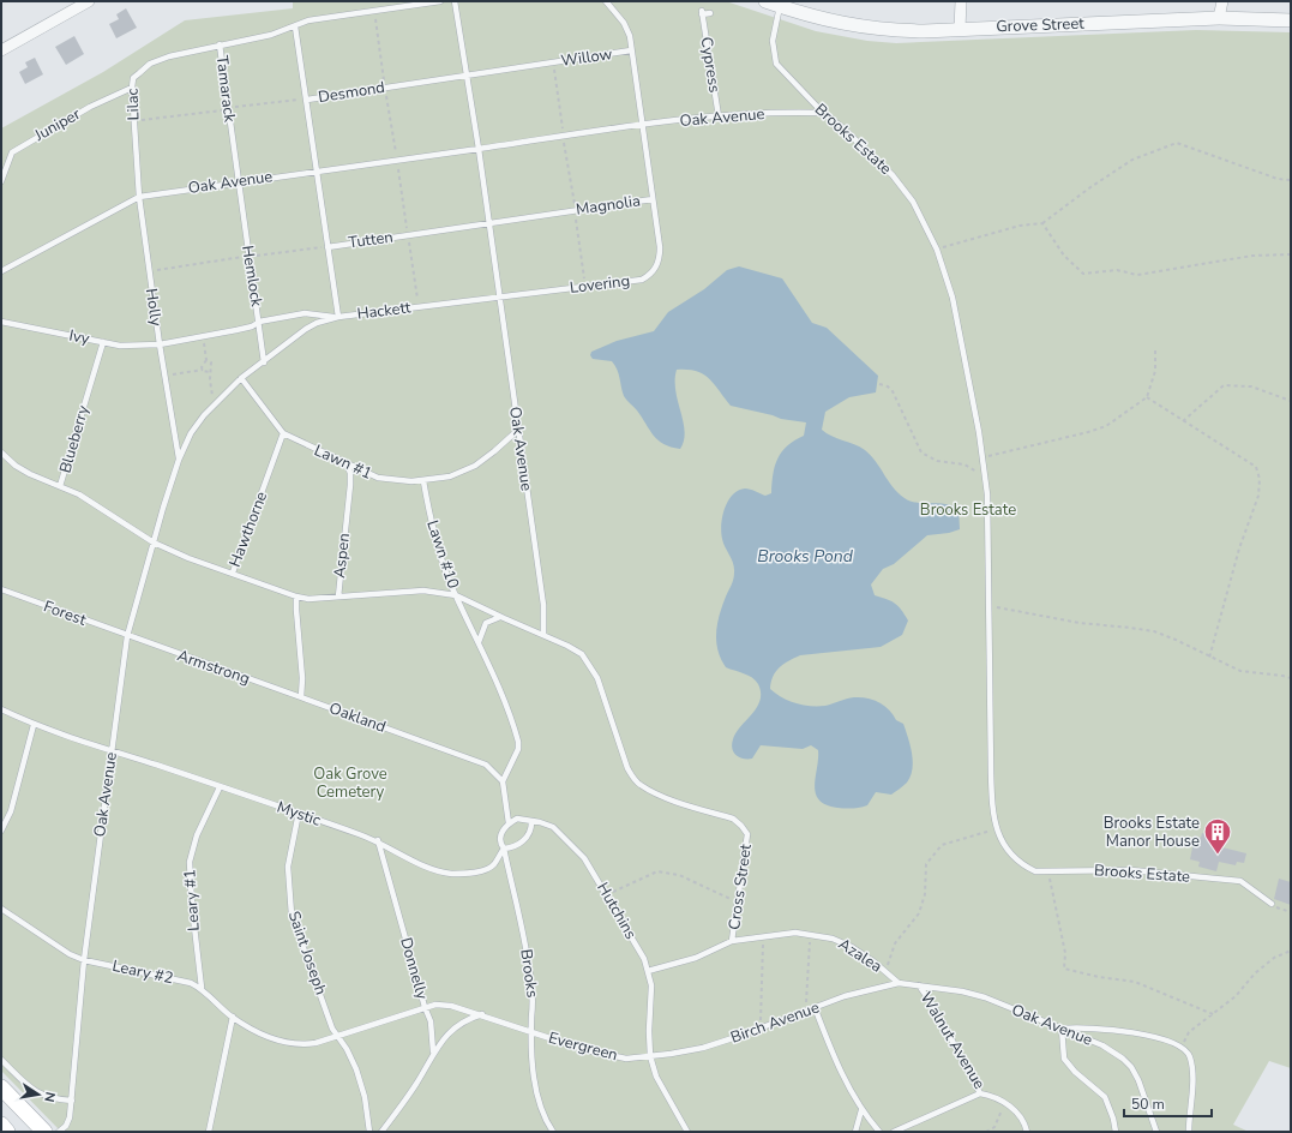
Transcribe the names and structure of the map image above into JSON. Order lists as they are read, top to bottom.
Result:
{
  "streets": {
    "street": ["Grove Street"],
    "lane": [
      "Willow",
      "Cypress",
      "Tamarack",
      "Desmond",
      "Lilac",
      "Oak Avenue",
      "Juniper",
      "Brooks Estate",
      "Magnolia",
      "Tutten",
      "Hemlock",
      "Lovering",
      "Holly",
      "Hackett",
      "Ivy",
      "Blueberry",
      "Lawn #1",
      "Hawthorne",
      "Lawn #10",
      "Aspen",
      "Forest",
      "Armstrong",
      "Oakland",
      "Mystic",
      "Cross Street",
      "Leary #1",
      "Hutchins",
      "Saint Joseph",
      "Azalea",
      "Donnelly",
      "Leary #2",
      "Brooks",
      "Birch Avenue",
      "Walnut Avenue",
      "Evergreen"
    ]
  },
  "crossings": [
    ["Grove Street", "Brooks Estate"],
    ["Willow", "Desmond"],
    ["Willow", "Oak Avenue"],
    ["Willow", "Magnolia"],
    ["Cypress", "Oak Avenue"],
    ["Tamarack", "Lilac"],
    ["Tamarack", "Oak Avenue"],
    ["Tamarack", "Hemlock"],
    ["Desmond", "Oak Avenue"],
    ["Desmond", "Tutten"],
    ["Lilac", "Oak Avenue"],
    ["Lilac", "Juniper"],
    ["Lilac", "Holly"],
    ["Oak Avenue", "Brooks Estate"],
    ["Oak Avenue", "Magnolia"],
    ["Oak Avenue", "Tutten"],
    ["Oak Avenue", "Hemlock"],
    ["Oak Avenue", "Lovering"],
    ["Oak Avenue", "Holly"],
    ["Oak Avenue", "Hackett"],
    ["Oak Avenue", "Blueberry"],
    ["Oak Avenue", "Lawn #1"],
    ["Oak Avenue", "Hawthorne"],
    ["Oak Avenue", "Forest"],
    ["Oak Avenue", "Armstrong"],
    ["Oak Avenue", "Cross Street"],
    ["Oak Avenue", "Azalea"],
    ["Oak Avenue", "Leary #2"],
    ["Oak Avenue", "Birch Avenue"],
    ["Oak Avenue", "Walnut Avenue"],
    ["Magnolia", "Tutten"],
    ["Magnolia", "Lovering"],
    ["Tutten", "Hackett"],
    ["Hemlock", "Holly"],
    ["Hemlock", "Hackett"],
    ["Lovering", "Hackett"],
    ["Holly", "Ivy"],
    ["Ivy", "Blueberry"],
    ["Blueberry", "Hawthorne"],
    ["Lawn #1", "Hawthorne"],
    ["Lawn #1", "Lawn #10"],
    ["Lawn #1", "Aspen"],
    ["Hawthorne", "Aspen"],
    ["Lawn #10", "Aspen"],
    ["Forest", "Armstrong"],
    ["Armstrong", "Oakland"],
    ["Mystic", "Leary #1"],
    ["Mystic", "Saint Joseph"],
    ["Mystic", "Donnelly"],
    ["Mystic", "Brooks"],
    ["Cross Street", "Azalea"],
    ["Leary #1", "Donnelly"],
    ["Leary #1", "Leary #2"],
    ["Hutchins", "Azalea"],
    ["Hutchins", "Brooks"],
    ["Hutchins", "Birch Avenue"],
    ["Hutchins", "Evergreen"],
    ["Saint Joseph", "Donnelly"],
    ["Azalea", "Birch Avenue"],
    ["Donnelly", "Leary #2"],
    ["Brooks", "Evergreen"],
    ["Birch Avenue", "Evergreen"]
  ],
  "water": ["Brooks Pond"],
  "parks": ["Brooks Estate", "Oak Grove Cemetery"],
  "places": {
    "building": ["Brooks Estate Manor House"]
  },
  "scale_bar": "50 m",
  "north": "right"
}
